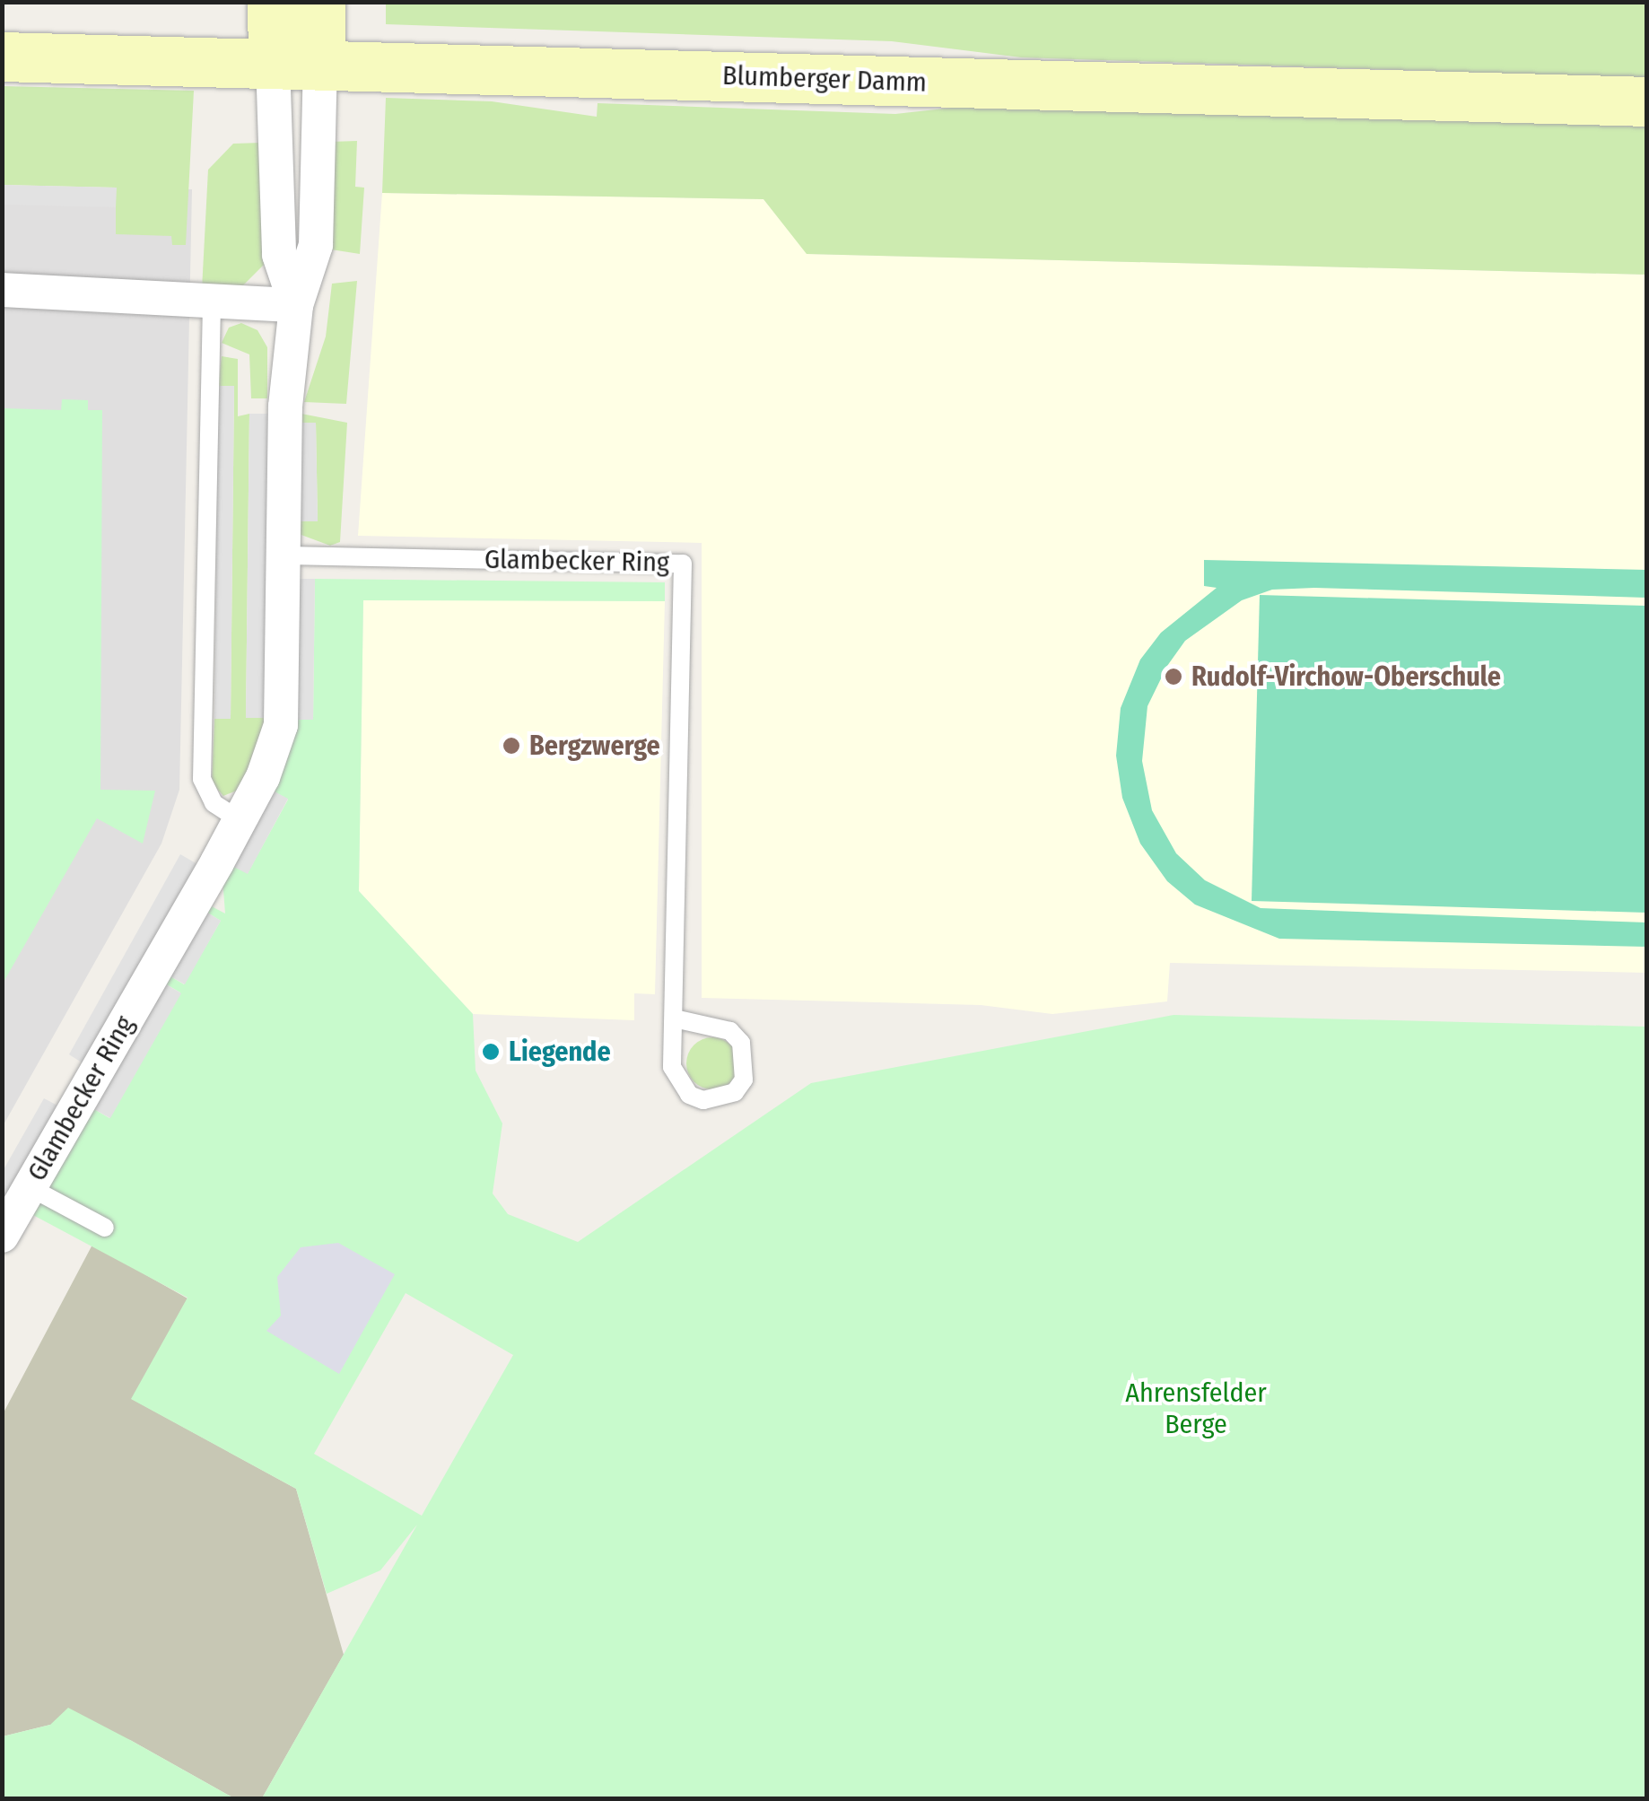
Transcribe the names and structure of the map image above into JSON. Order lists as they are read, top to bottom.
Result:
{
  "streets": {
    "main road": ["Blumberger Damm"],
    "street": ["Glambecker Ring"]
  },
  "crossings": [
    ["Blumberger Damm", "Glambecker Ring"]
  ],
  "parks": ["Ahrensfelder Berge"],
  "places": ["Rudolf-Virchow-Oberschule", "Bergzwerge", "Liegende"]
}
